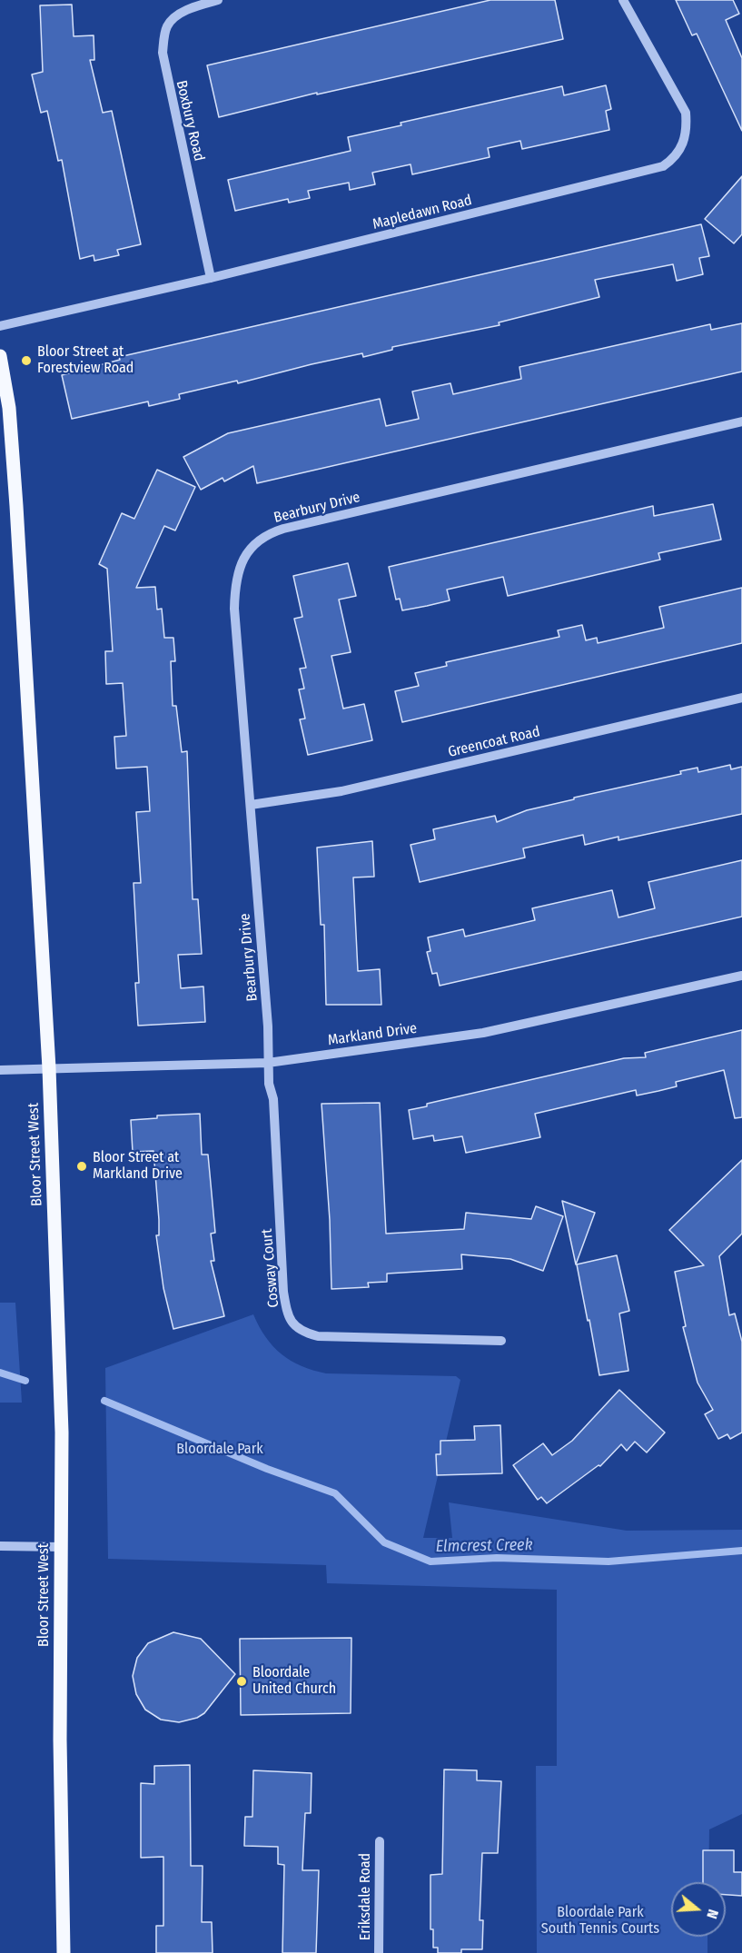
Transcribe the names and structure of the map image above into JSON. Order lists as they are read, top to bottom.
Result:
{
  "streets": {
    "main road": ["Bloor Street West"],
    "street": [
      "Boxbury Road",
      "Mapledawn Road",
      "Bearbury Drive",
      "Greencoat Road",
      "Markland Drive",
      "Cosway Court",
      "Eriksdale Road"
    ]
  },
  "crossings": [
    ["Boxbury Road", "Mapledawn Road"],
    ["Bearbury Drive", "Greencoat Road"],
    ["Bearbury Drive", "Markland Drive"],
    ["Bearbury Drive", "Cosway Court"],
    ["Markland Drive", "Bloor Street West"],
    ["Markland Drive", "Cosway Court"]
  ],
  "water": ["Elmcrest Creek"],
  "parks": ["Bloordale Park", "Bloordale Park South Tennis Courts"],
  "places": ["Bloor Street at Forestview Road", "Bloor Street at Markland Drive", "Bloordale United Church"],
  "north": "right"
}
